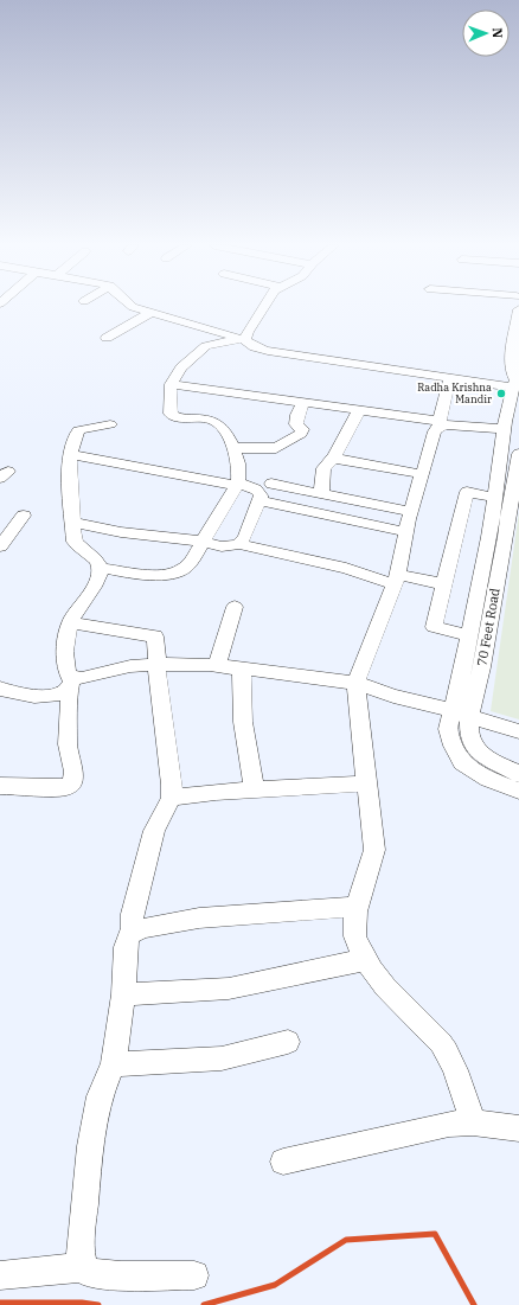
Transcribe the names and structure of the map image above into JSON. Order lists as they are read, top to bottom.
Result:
{
  "streets": {
    "street": ["70 Feet Road"]
  },
  "places": ["Radha Krishna Mandir"],
  "north": "right"
}
